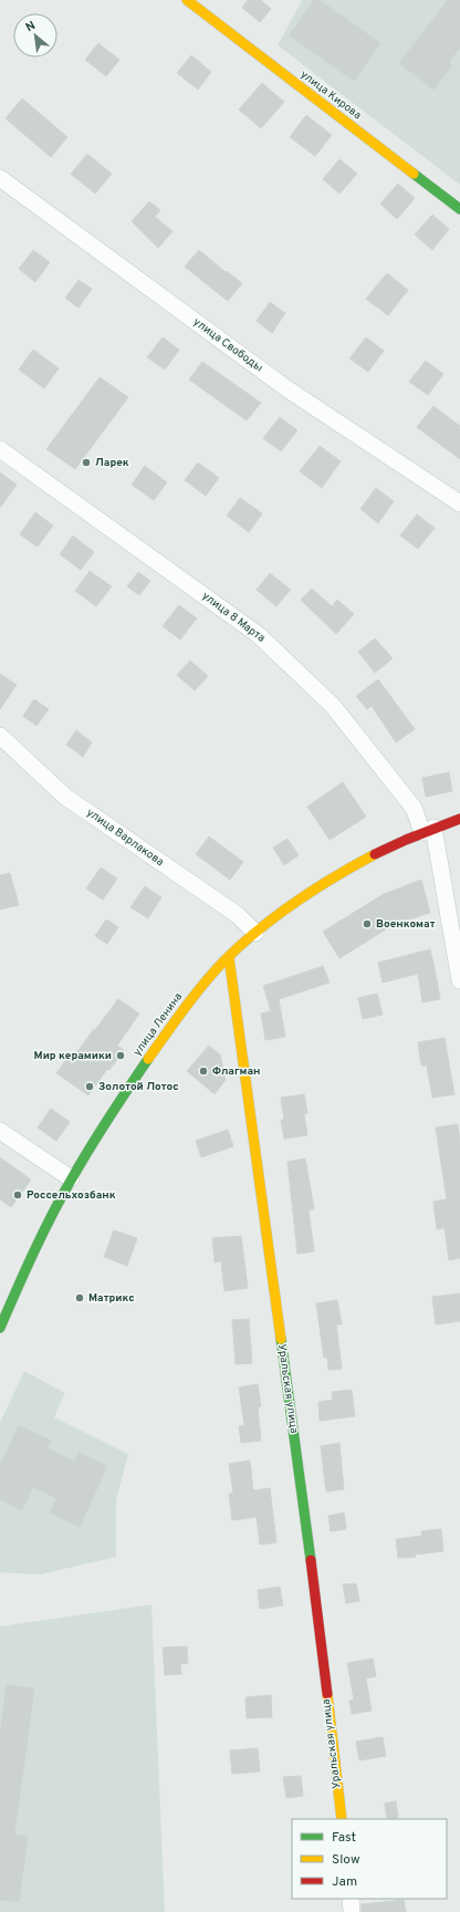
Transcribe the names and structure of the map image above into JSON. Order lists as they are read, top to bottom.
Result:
{
  "streets": {
    "street": [
      "улица Кирова",
      "улица Свободы",
      "улица 8 Марта",
      "улица Варлакова",
      "улица Ленина",
      "Уральская улица"
    ]
  },
  "crossings": [
    ["улица 8 Марта", "улица Ленина"],
    ["улица Варлакова", "улица Ленина"],
    ["улица Ленина", "Уральская улица"]
  ],
  "places": [
    "Ларек",
    "Военкомат",
    "Мир керамики",
    "Флагман",
    "Золотой Лотос",
    "Россельхозбанк",
    "Матрикс"
  ],
  "legend": ["Fast", "Slow", "Jam"],
  "north": "top left"
}
